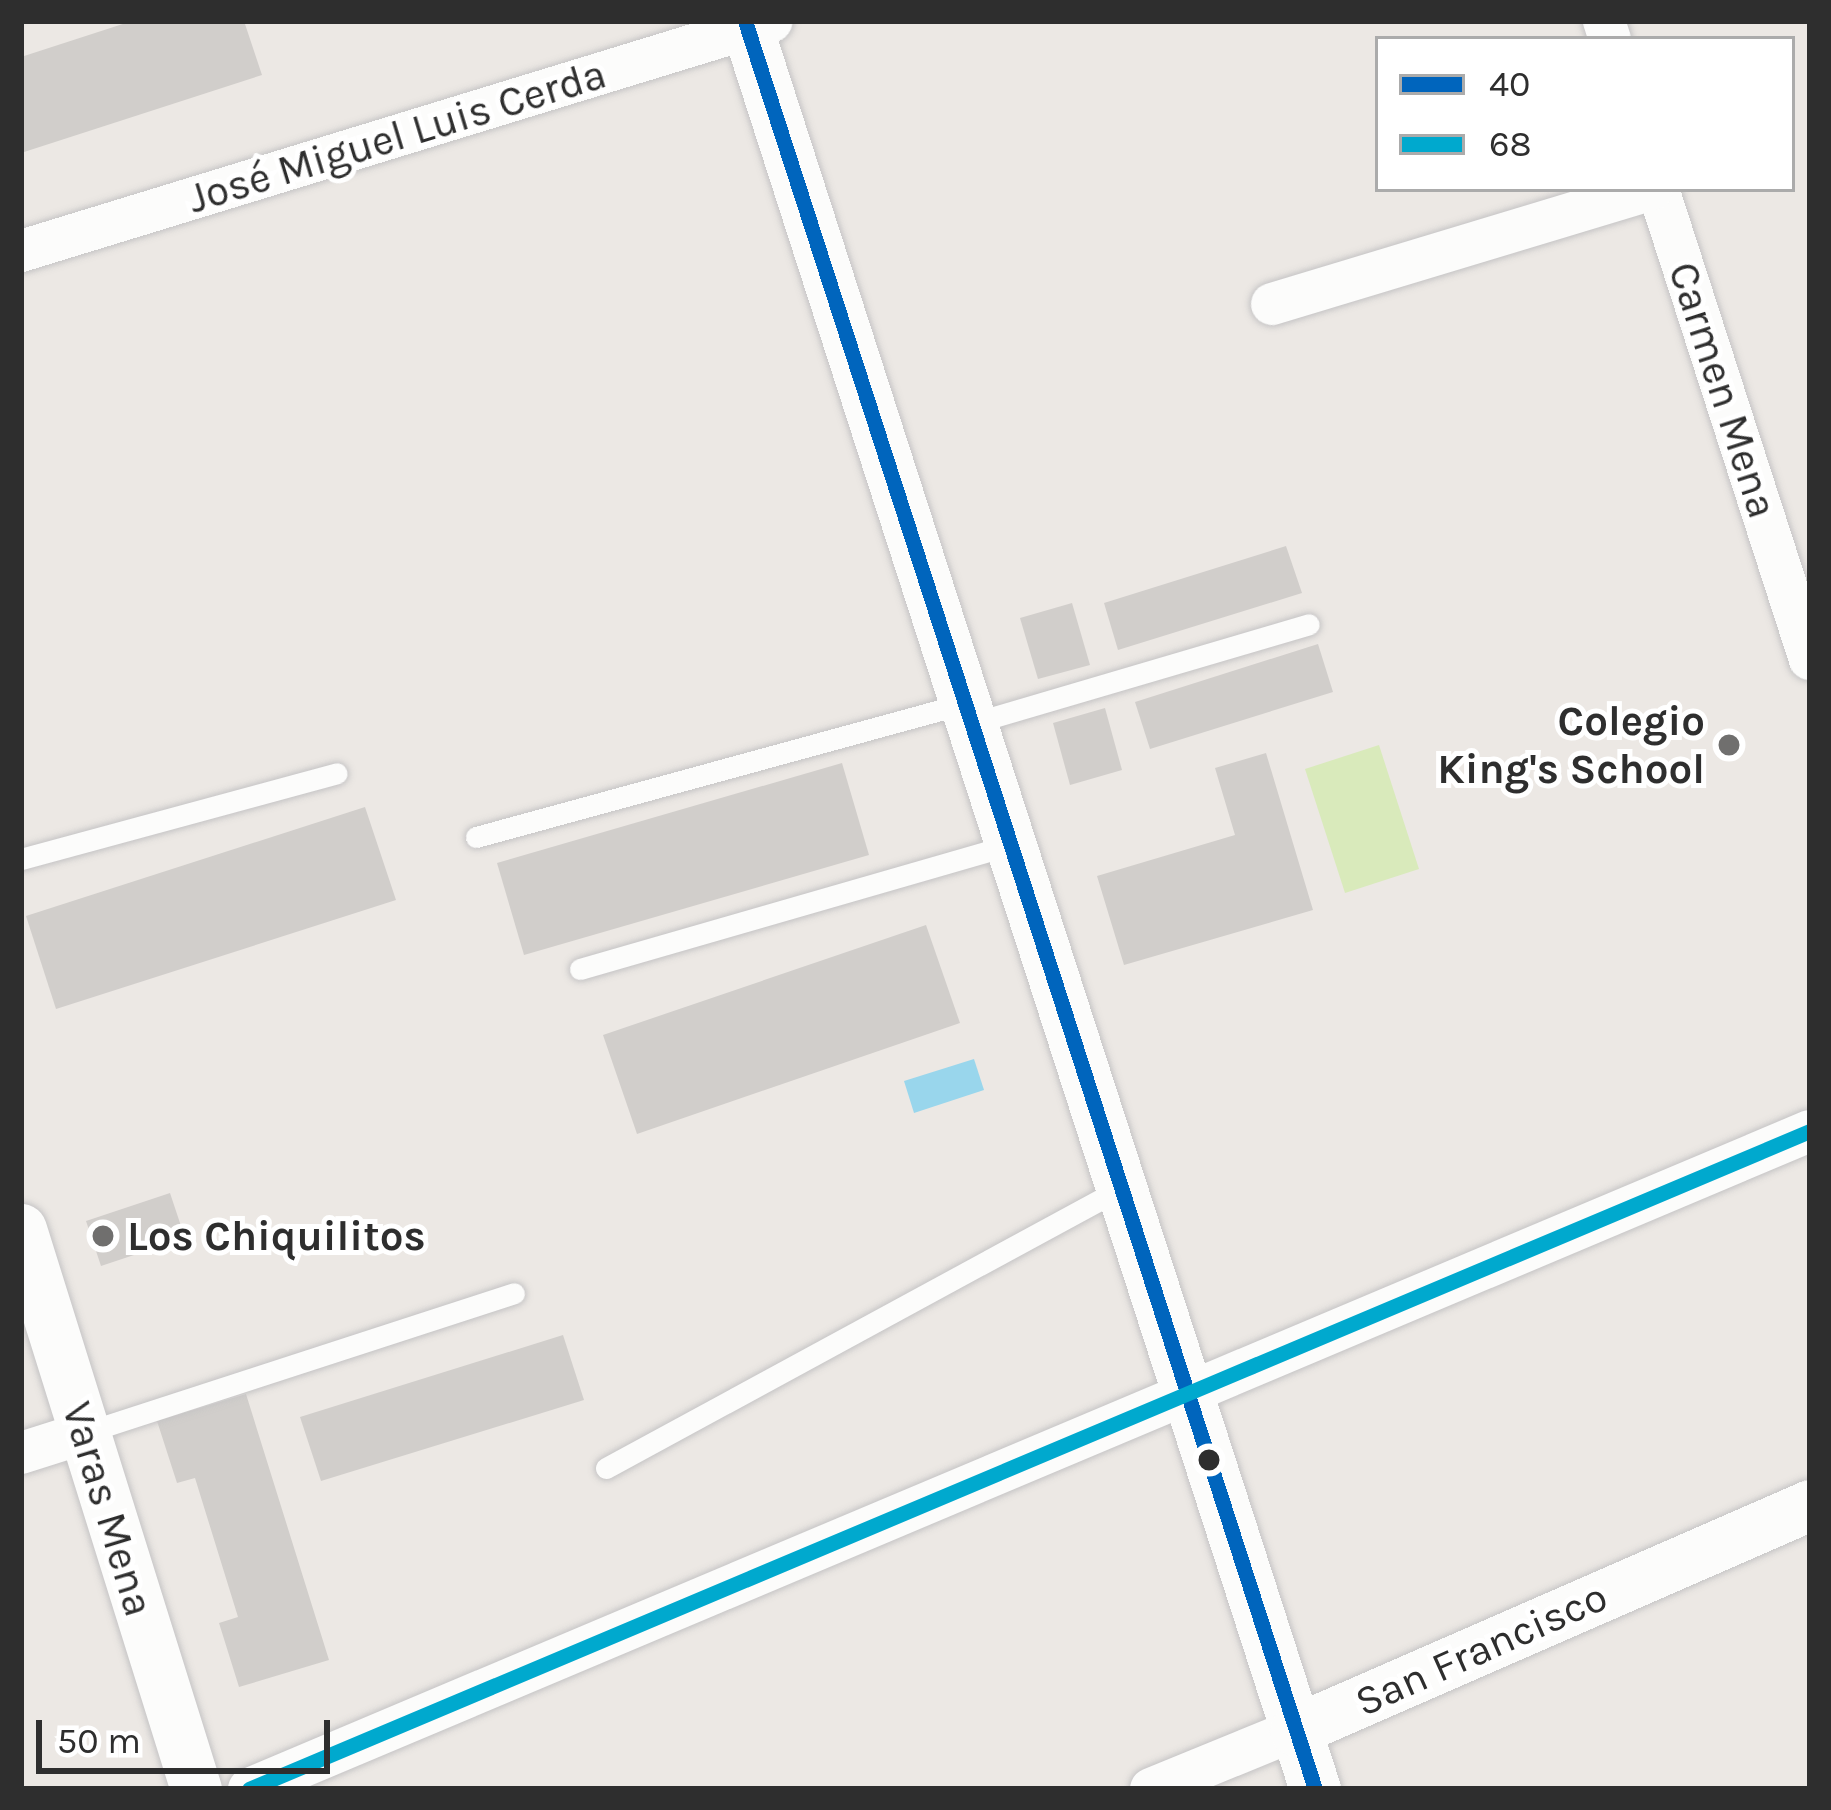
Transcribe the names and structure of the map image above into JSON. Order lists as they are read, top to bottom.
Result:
{
  "streets": {
    "street": [
      "José Miguel Luis Cerda",
      "Carmen Mena",
      "Varas Mena",
      "San Francisco"
    ]
  },
  "places": ["Colegio King's School", "Los Chiquilitos"],
  "lines": ["transit line 40", "transit line 68"],
  "legend": ["40", "68"],
  "scale_bar": "50 m"
}
